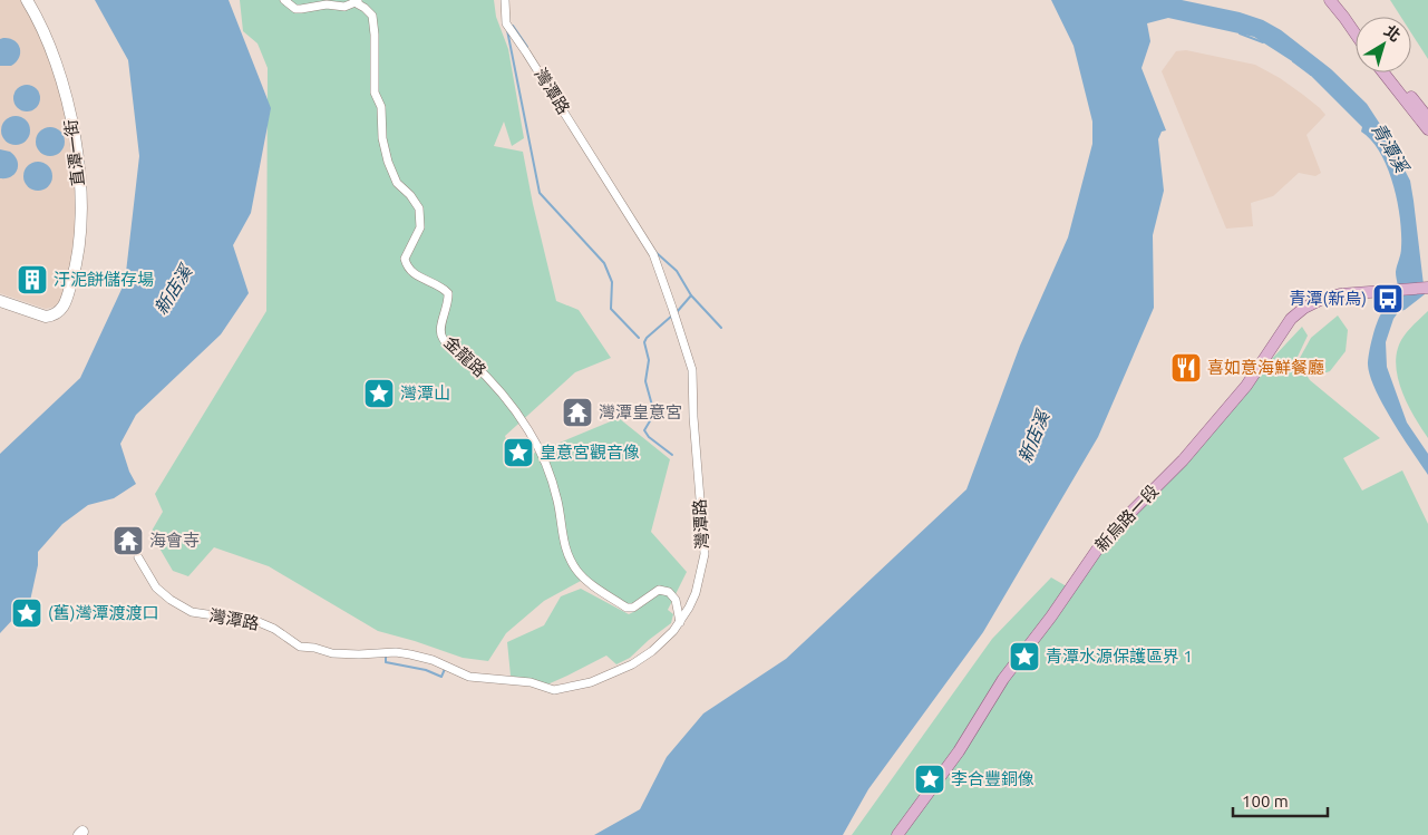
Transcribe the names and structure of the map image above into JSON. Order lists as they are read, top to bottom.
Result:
{
  "streets": {
    "main road": ["新烏路一段"],
    "street": ["灣潭路", "直潭一街", "金龍路"]
  },
  "crossings": [
    ["灣潭路", "金龍路"]
  ],
  "water": ["青潭溪", "新店溪"],
  "places": {
    "building": ["汙泥餅儲存場"],
    "bus stop": ["青潭(新烏)"],
    "restaurant": ["喜如意海鮮餐廳"],
    "place": [
      "灣潭山",
      "皇意宮觀音像",
      "(舊)灣潭渡渡口",
      "青潭水源保護區界 1",
      "李合豐銅像"
    ],
    "temple": ["灣潭皇意宮", "海會寺"]
  },
  "scale_bar": "100 m",
  "north": "top right"
}
